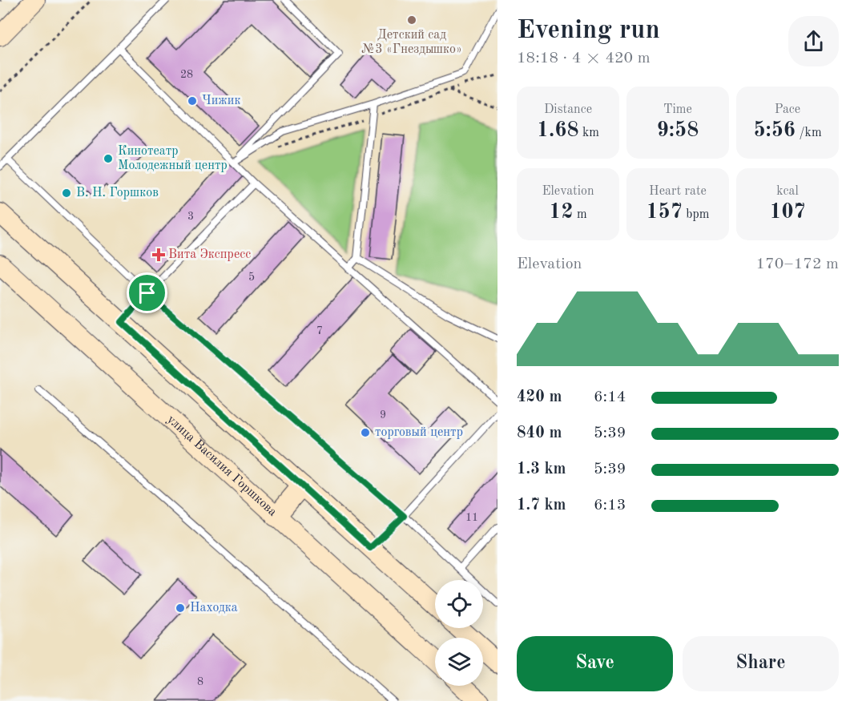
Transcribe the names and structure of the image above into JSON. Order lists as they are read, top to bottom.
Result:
{
  "streets": {
    "main road": ["улица Василия Горшкова"]
  },
  "places": {
    "other": [
      "Детский сад №3 «Гнездышко»",
      "Чижик",
      "Кинотеатр Молодежный центр",
      "В. Н. Горшков",
      "торговый центр",
      "Находка"
    ],
    "health": ["Вита Экспресс"]
  },
  "house_numbers": [
    "28",
    "3",
    "5",
    "7",
    "9",
    "11",
    "8"
  ],
  "page": {
    "heading": ["Evening run", "18:18 · 4 × 420 m"],
    "stats": [
      ["Distance", "1.68 km"],
      ["Time", "9:58"],
      ["Pace", "5:56 /km"],
      ["Elevation", "12 m"],
      ["Heart rate", "157 bpm"],
      ["kcal", "107"]
    ],
    "chart": ["Elevation", "170–172 m"],
    "list": [
      {
        "name": "420 m",
        "note": "6:14"
      },
      {
        "name": "840 m",
        "note": "5:39"
      },
      {
        "name": "1.3 km",
        "note": "5:39"
      },
      {
        "name": "1.7 km",
        "note": "6:13"
      }
    ],
    "buttons": ["Save", "Share"]
  }
}
